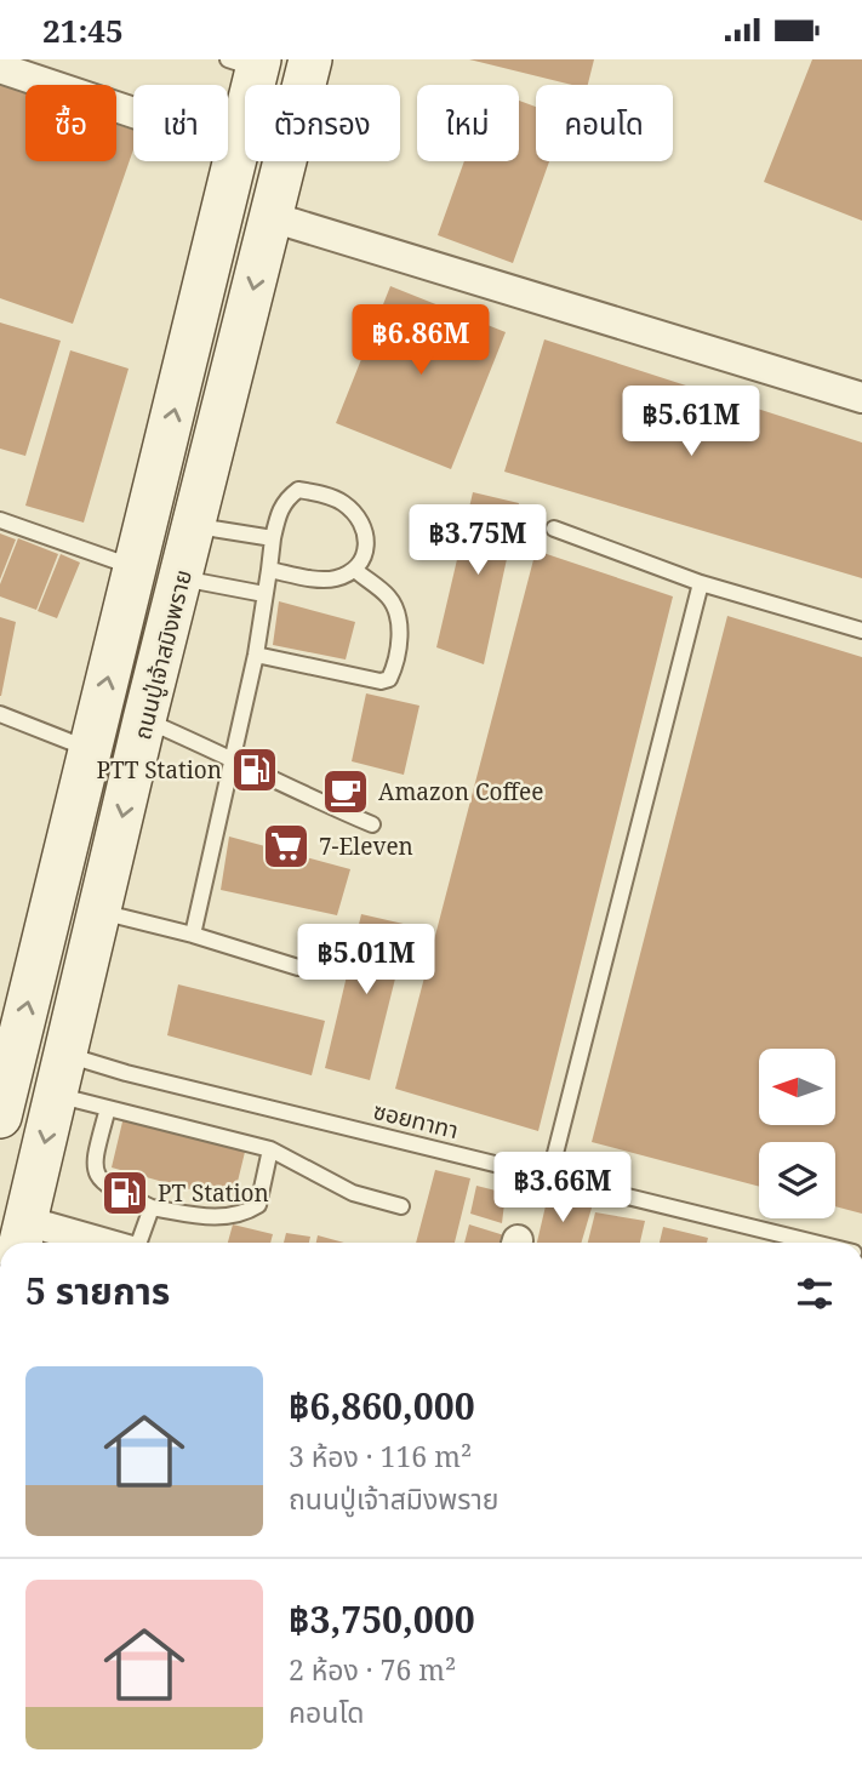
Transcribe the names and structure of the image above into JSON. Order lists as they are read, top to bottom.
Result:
{
  "streets": {
    "main road": ["ถนนปู่เจ้าสมิงพราย"],
    "lane": ["ซอยทาทา"]
  },
  "crossings": [
    ["ถนนปู่เจ้าสมิงพราย", "ซอยทาทา"]
  ],
  "places": {
    "fuel station": ["PTT Station", "PT Station"],
    "cafe": ["Amazon Coffee"],
    "supermarket": ["7-Eleven"]
  },
  "north": "left",
  "page": {
    "status": "21:45",
    "chip": [
      "ซื้อ",
      "เช่า",
      "ตัวกรอง",
      "ใหม่",
      "คอนโด"
    ],
    "price": [
      "฿6.86M",
      "฿5.61M",
      "฿3.75M",
      "฿5.01M",
      "฿3.66M"
    ],
    "heading": "5 รายการ",
    "list": [
      {
        "name": "฿6,860,000",
        "note": "3 ห้อง · 116 m² · ถนนปู่เจ้าสมิงพราย"
      },
      {
        "name": "฿3,750,000",
        "note": "2 ห้อง · 76 m² · คอนโด"
      }
    ]
  }
}
